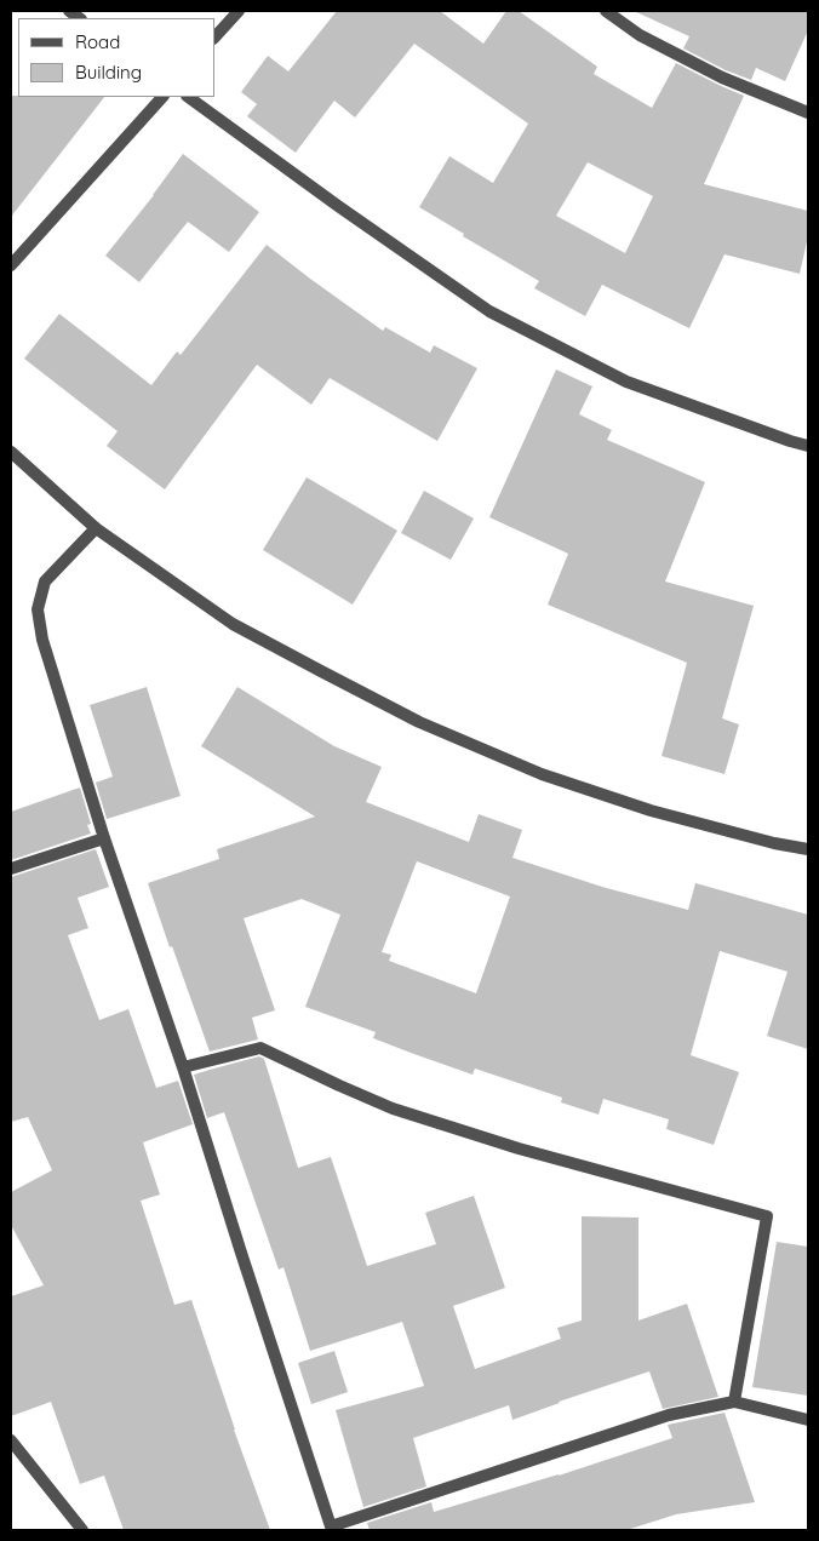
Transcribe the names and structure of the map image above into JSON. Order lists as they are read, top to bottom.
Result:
{
  "legend": ["Road", "Building"]
}
